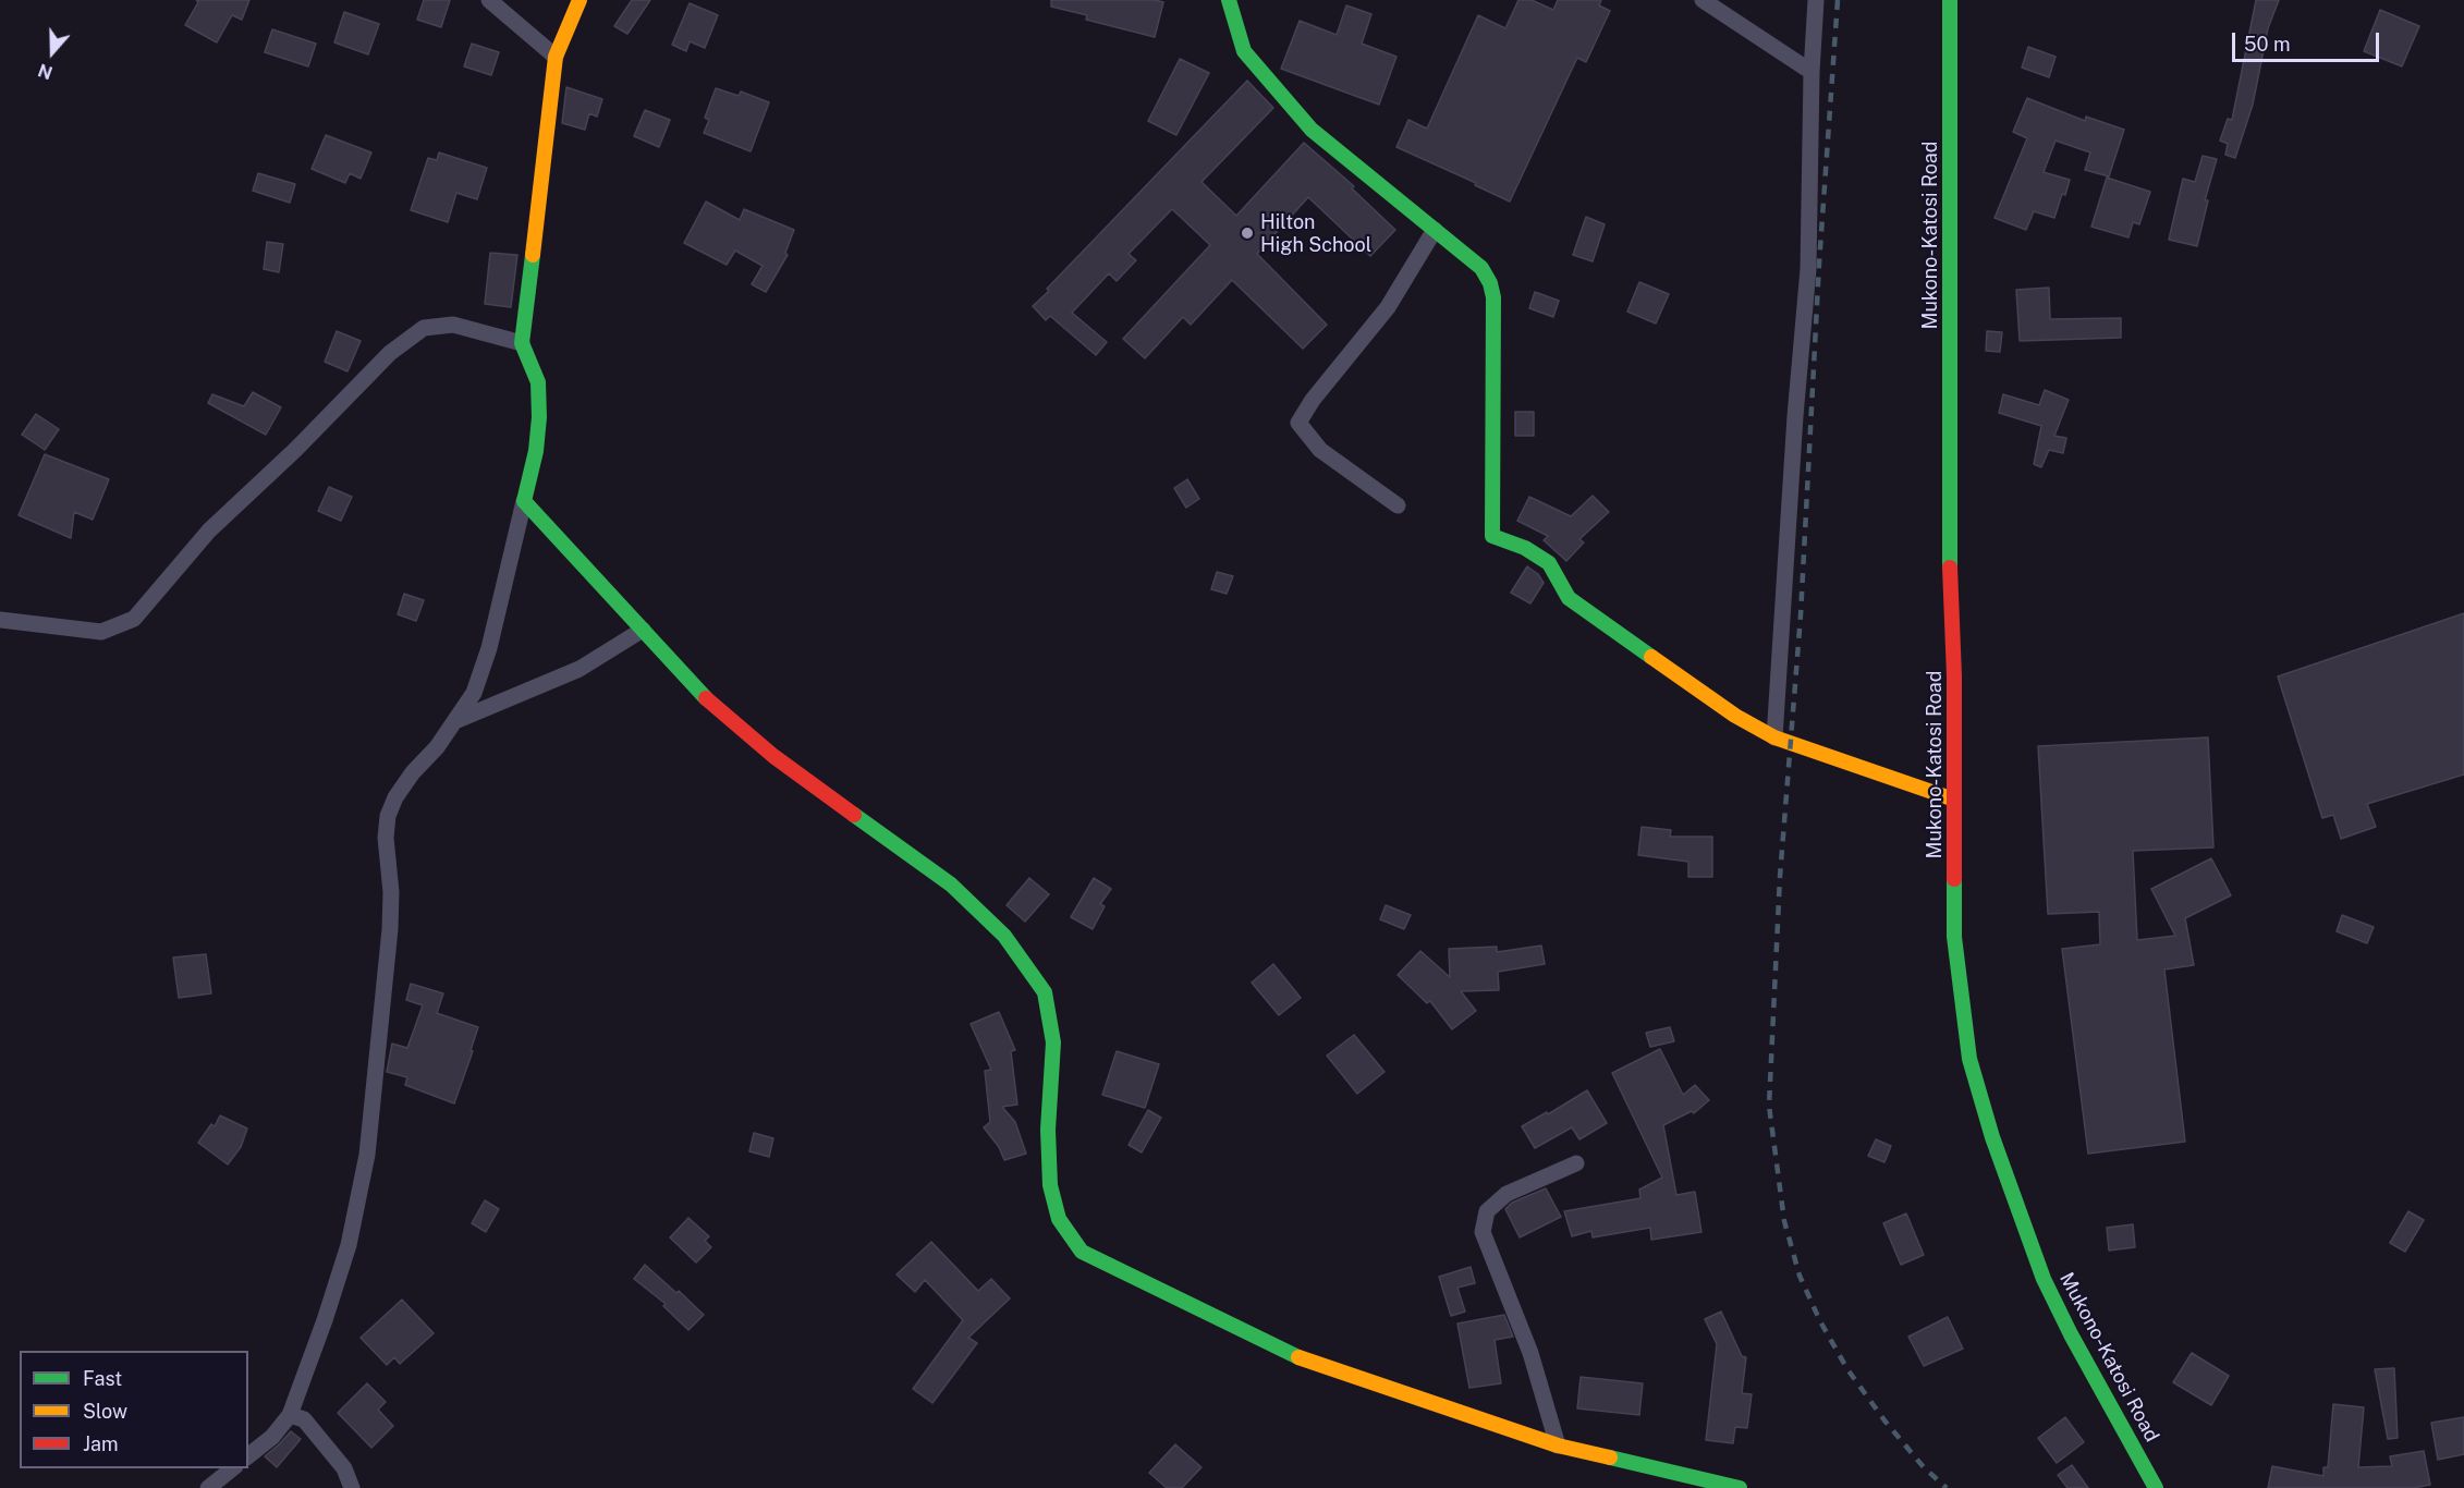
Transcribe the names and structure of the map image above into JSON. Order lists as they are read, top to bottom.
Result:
{
  "streets": {
    "street": ["Mukono-Katosi Road"]
  },
  "places": ["Hilton High School"],
  "legend": ["Fast", "Slow", "Jam"],
  "scale_bar": "50 m",
  "north": "bottom"
}
